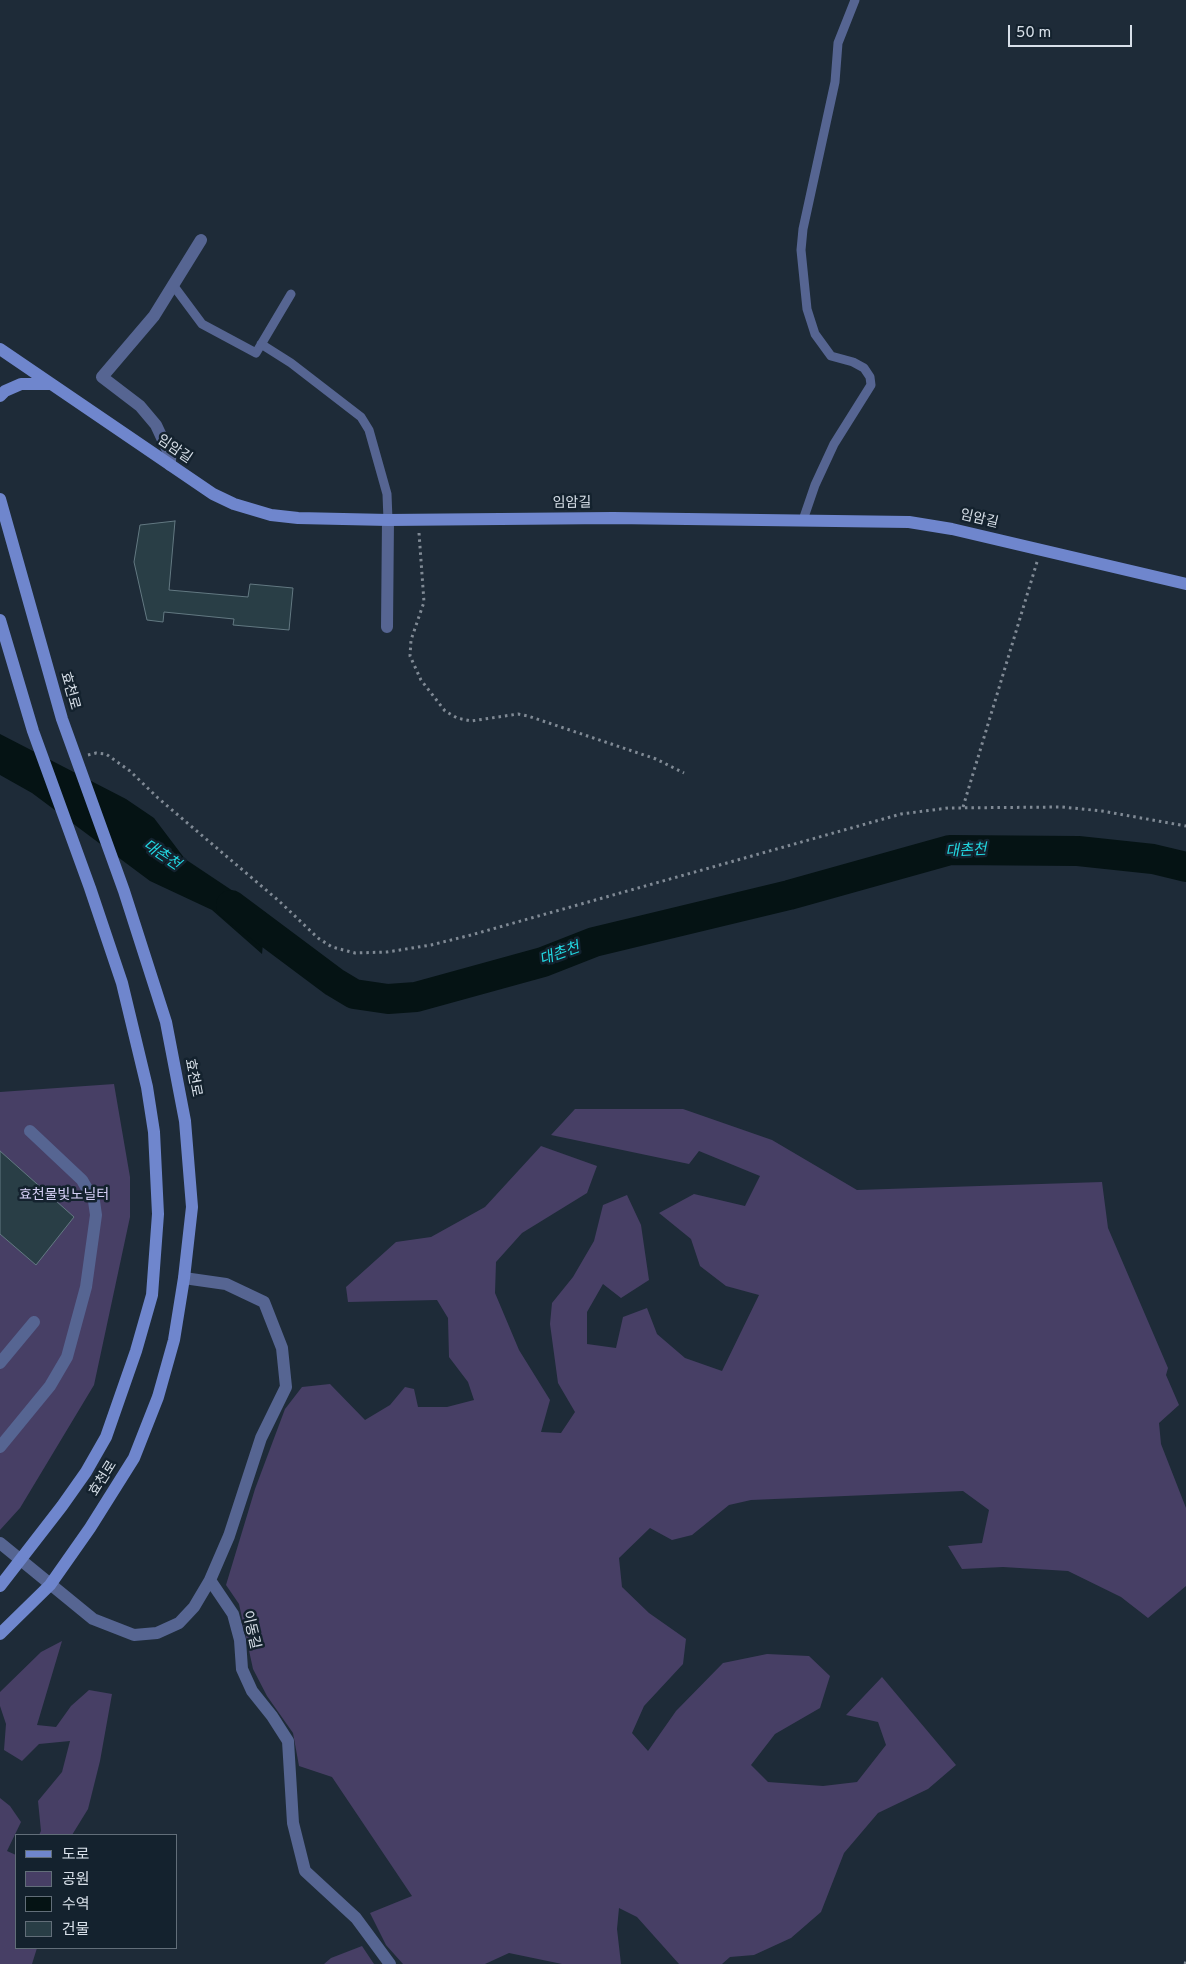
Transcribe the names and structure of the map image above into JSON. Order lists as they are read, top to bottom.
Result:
{
  "streets": {
    "main road": ["임암길", "효천로"],
    "street": ["이동길"]
  },
  "water": ["대촌천"],
  "parks": ["효천물빛노닐터"],
  "legend": [
    "도로",
    "공원",
    "수역",
    "건물"
  ],
  "scale_bar": "50 m"
}
